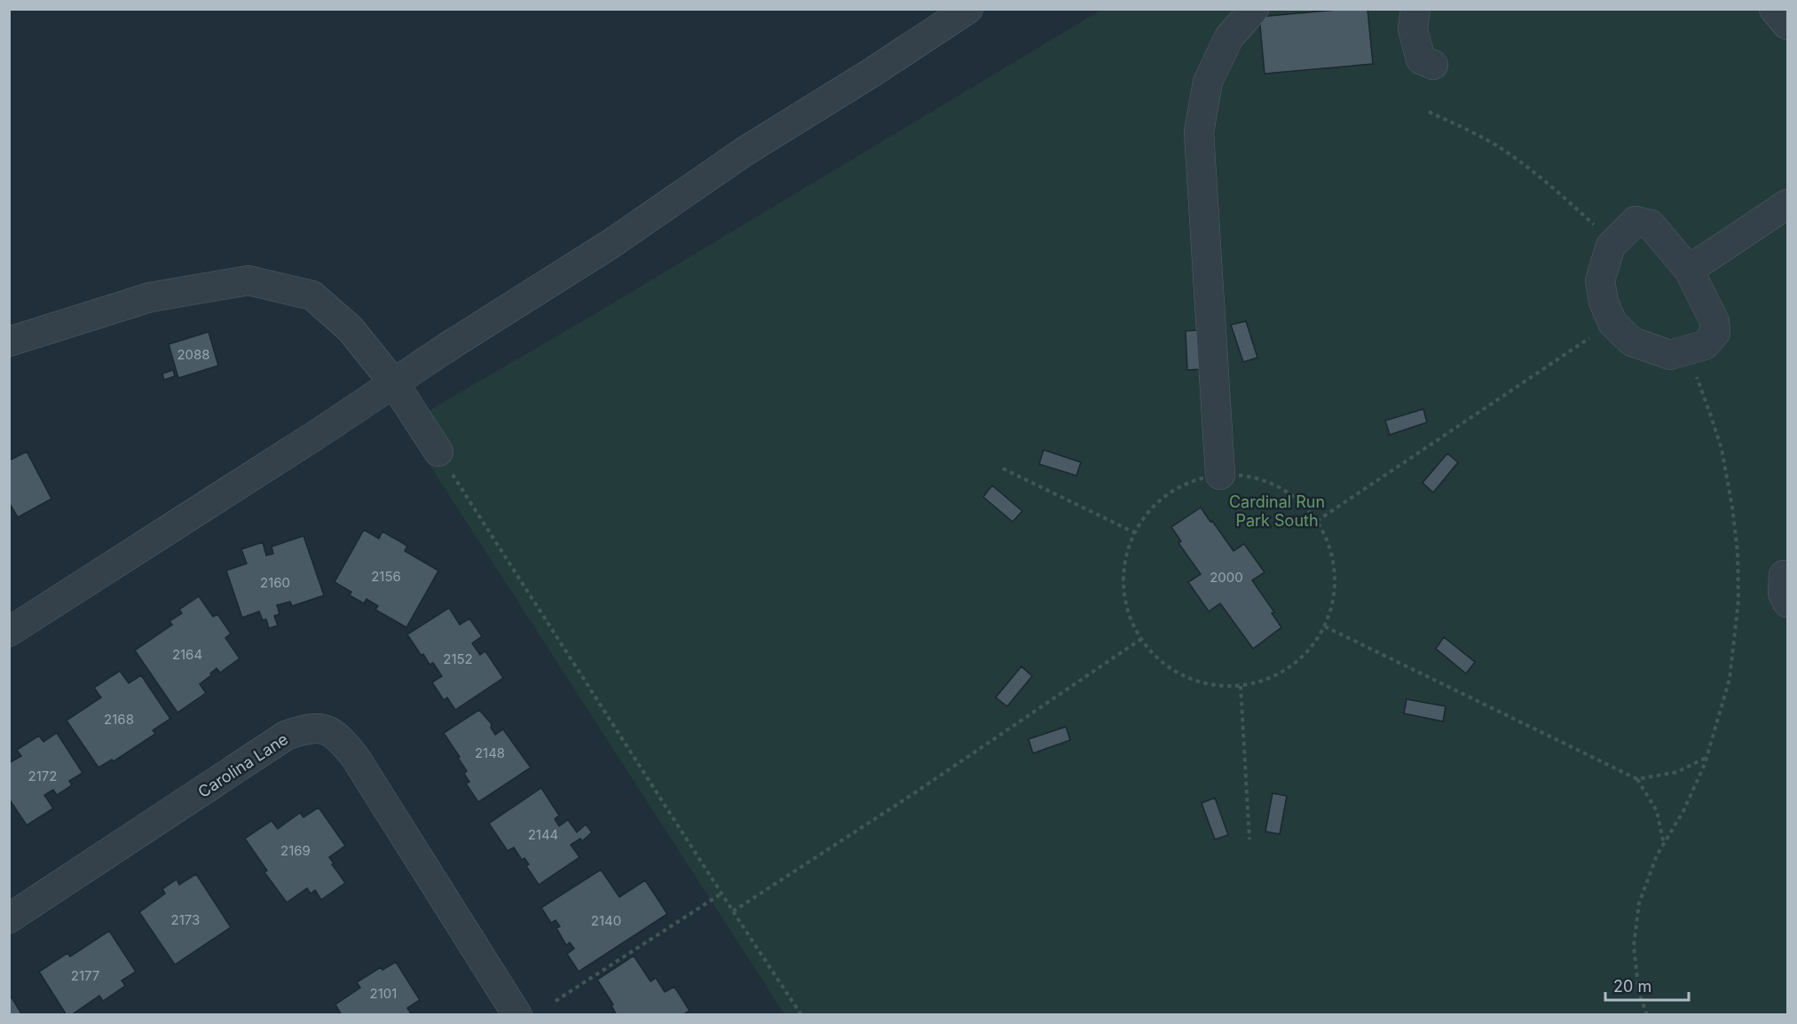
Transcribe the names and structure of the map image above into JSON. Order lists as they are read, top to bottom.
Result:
{
  "streets": {
    "street": ["Carolina Lane"]
  },
  "parks": ["Cardinal Run Park South"],
  "house_numbers": [
    "2088",
    "2156",
    "2000",
    "2160",
    "2164",
    "2152",
    "2168",
    "2148",
    "2172",
    "2144",
    "2169",
    "2173",
    "2140",
    "2177",
    "2101"
  ],
  "scale_bar": "20 m"
}
